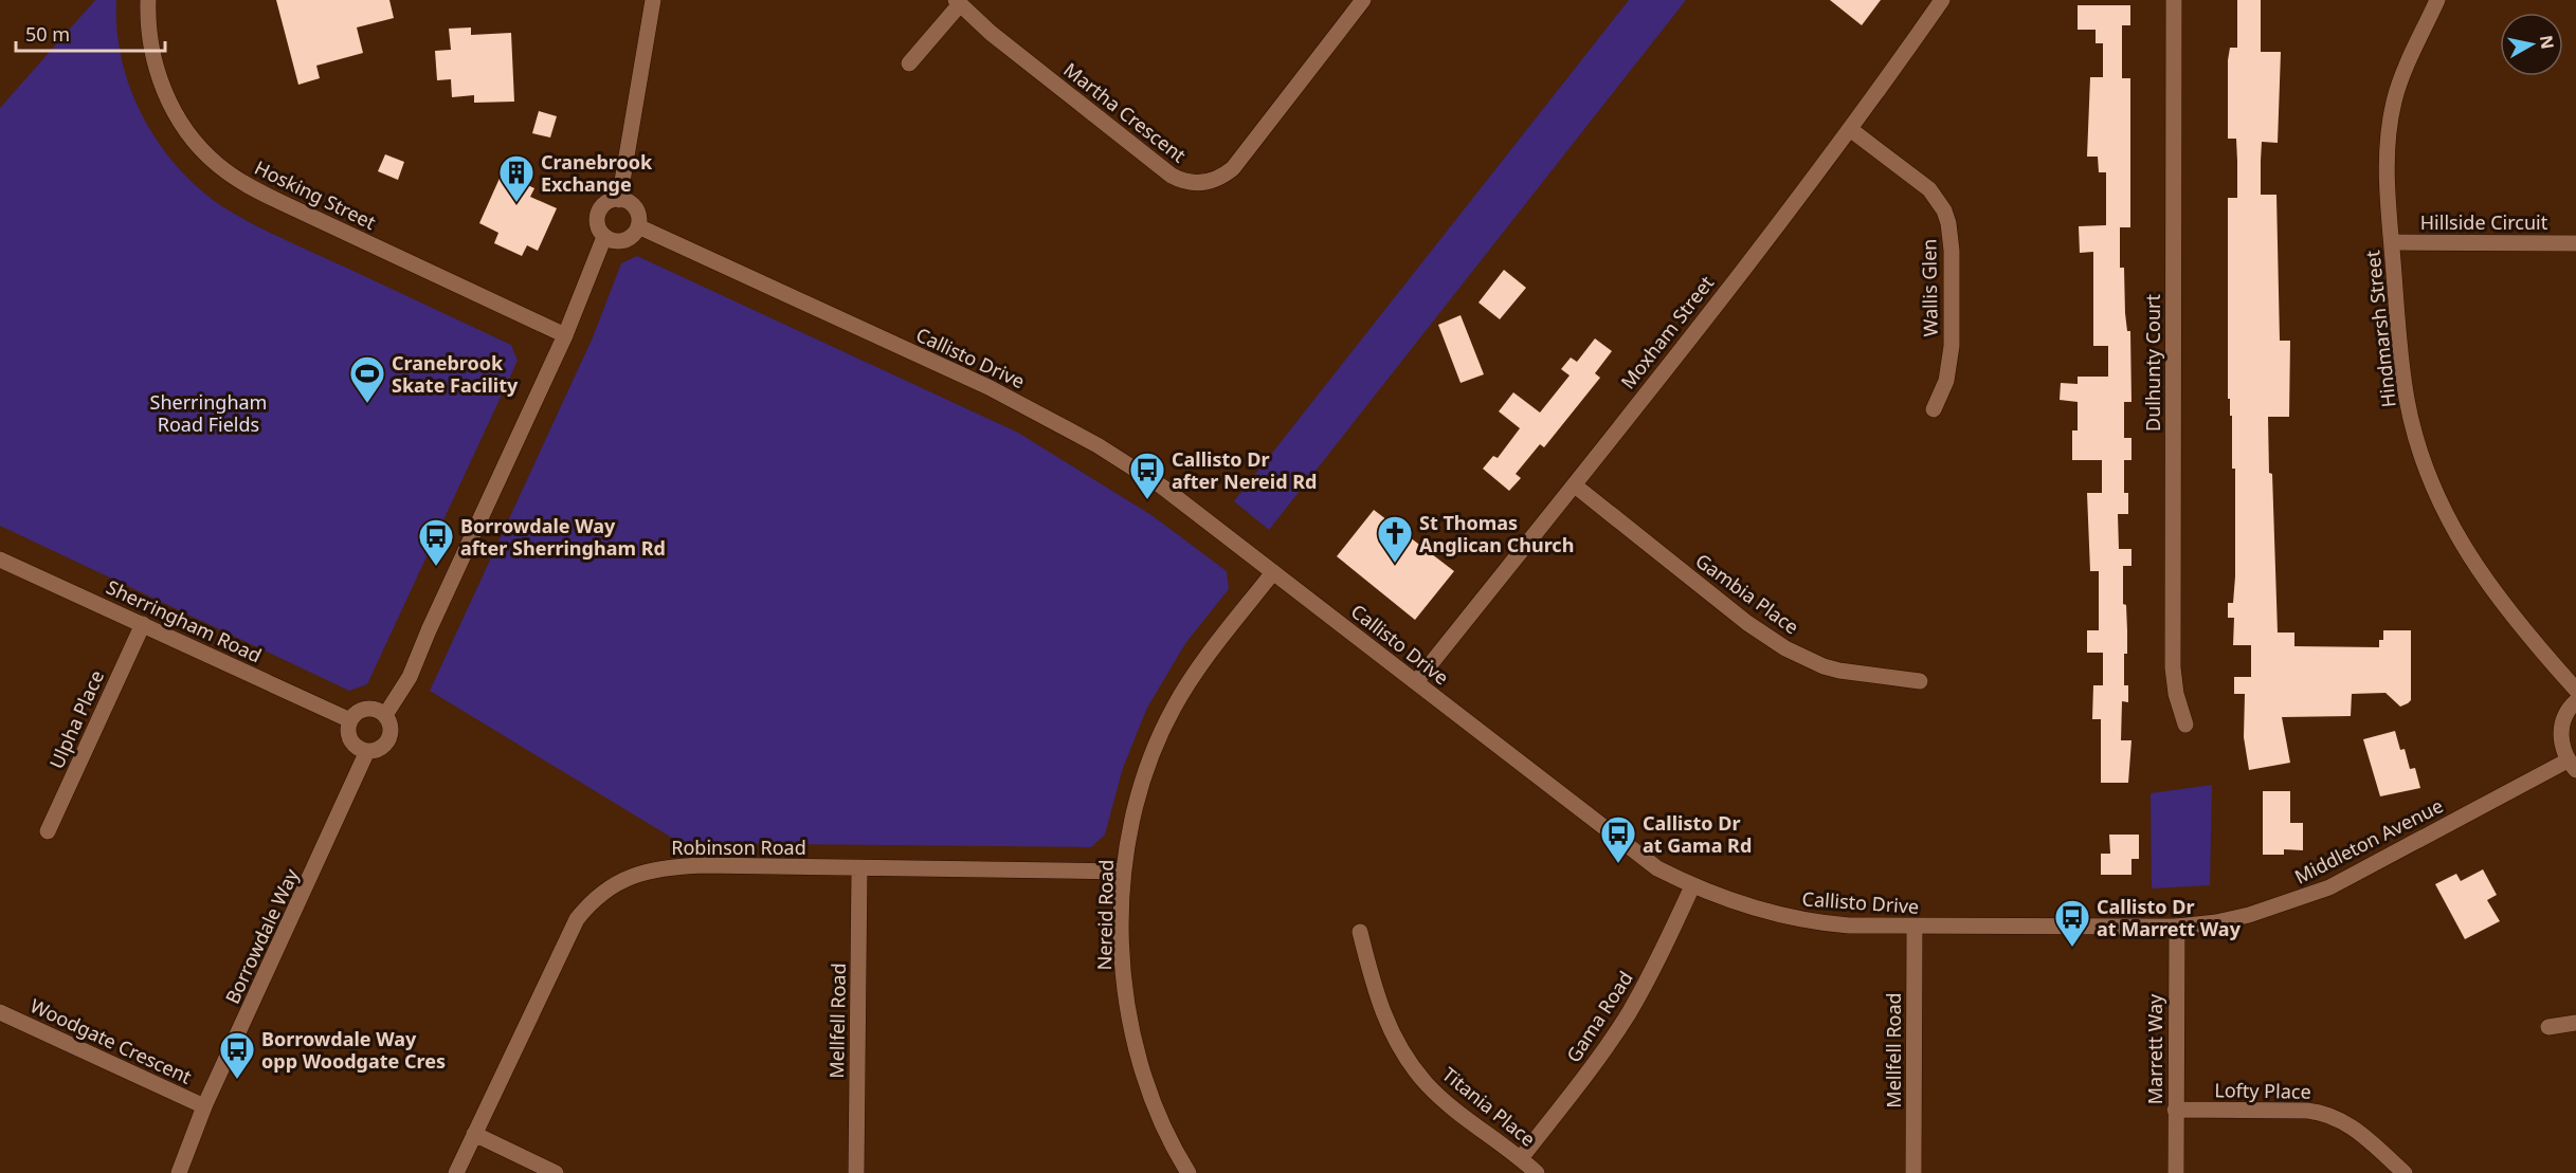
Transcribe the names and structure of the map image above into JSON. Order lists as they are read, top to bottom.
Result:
{
  "streets": {
    "street": [
      "Martha Crescent",
      "Hosking Street",
      "Hillside Circuit",
      "Wallis Glen",
      "Hindmarsh Street",
      "Moxham Street",
      "Callisto Drive",
      "Dulhunty Court",
      "Gambia Place",
      "Sherringham Road",
      "Ulpha Place",
      "Middleton Avenue",
      "Robinson Road",
      "Nereid Road",
      "Borrowdale Way",
      "Gama Road",
      "Mellfell Road",
      "Woodgate Crescent",
      "Marrett Way",
      "Lofty Place",
      "Titania Place"
    ]
  },
  "crossings": [
    ["Hillside Circuit", "Hindmarsh Street"],
    ["Wallis Glen", "Moxham Street"],
    ["Moxham Street", "Callisto Drive"],
    ["Moxham Street", "Gambia Place"],
    ["Callisto Drive", "Middleton Avenue"],
    ["Callisto Drive", "Nereid Road"],
    ["Callisto Drive", "Gama Road"],
    ["Callisto Drive", "Mellfell Road"],
    ["Callisto Drive", "Marrett Way"],
    ["Sherringham Road", "Ulpha Place"],
    ["Sherringham Road", "Borrowdale Way"],
    ["Middleton Avenue", "Marrett Way"],
    ["Robinson Road", "Nereid Road"],
    ["Robinson Road", "Mellfell Road"],
    ["Borrowdale Way", "Woodgate Crescent"],
    ["Gama Road", "Titania Place"],
    ["Marrett Way", "Lofty Place"]
  ],
  "parks": ["Sherringham Road Fields"],
  "places": {
    "building": ["Cranebrook Exchange"],
    "sports": ["Cranebrook Skate Facility"],
    "bus stop": [
      "Callisto Dr after Nereid Rd",
      "Borrowdale Way after Sherringham Rd",
      "Callisto Dr at Gama Rd",
      "Callisto Dr at Marrett Way",
      "Borrowdale Way opp Woodgate Cres"
    ],
    "church": ["St Thomas Anglican Church"]
  },
  "scale_bar": "50 m",
  "north": "right"
}
